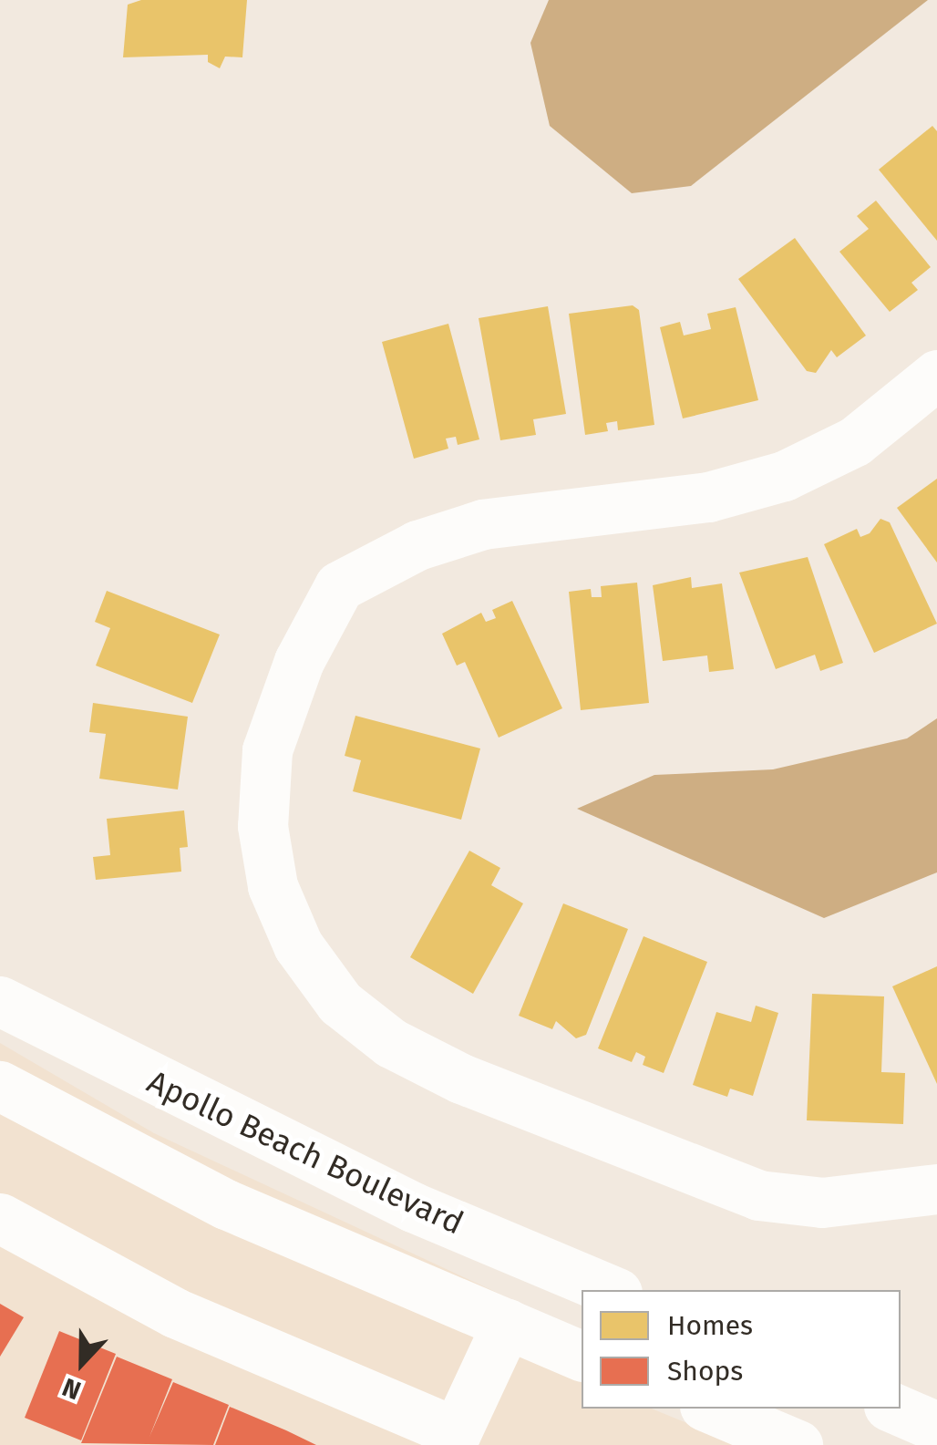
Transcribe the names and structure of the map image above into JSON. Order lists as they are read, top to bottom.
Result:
{
  "streets": {
    "street": ["Apollo Beach Boulevard"]
  },
  "legend": ["Homes", "Shops"],
  "north": "bottom"
}
